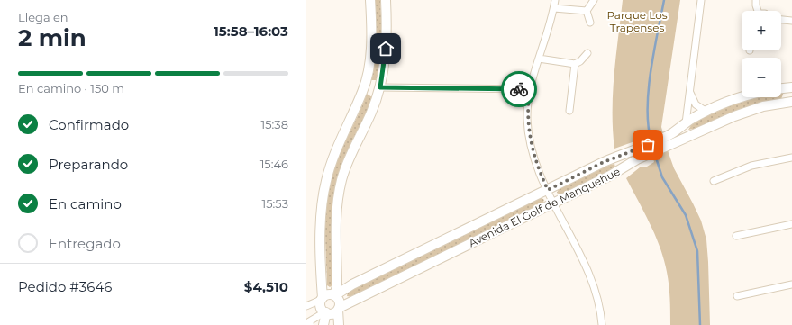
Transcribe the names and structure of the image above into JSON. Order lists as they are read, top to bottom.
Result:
{
  "streets": {
    "street": ["Avenida El Golf de Manquehue"]
  },
  "parks": ["Parque Los Trapenses"],
  "page": {
    "heading": ["2 min", "Llega en", "15:58–16:03"],
    "panel": ["Pedido #3646", "$4,510"],
    "map_buttons": ["+", "−"],
    "bar": "En camino · 150 m",
    "list": [
      ["Confirmado", "15:38"],
      ["Preparando", "15:46"],
      ["En camino", "15:53"],
      "Entregado"
    ]
  }
}
